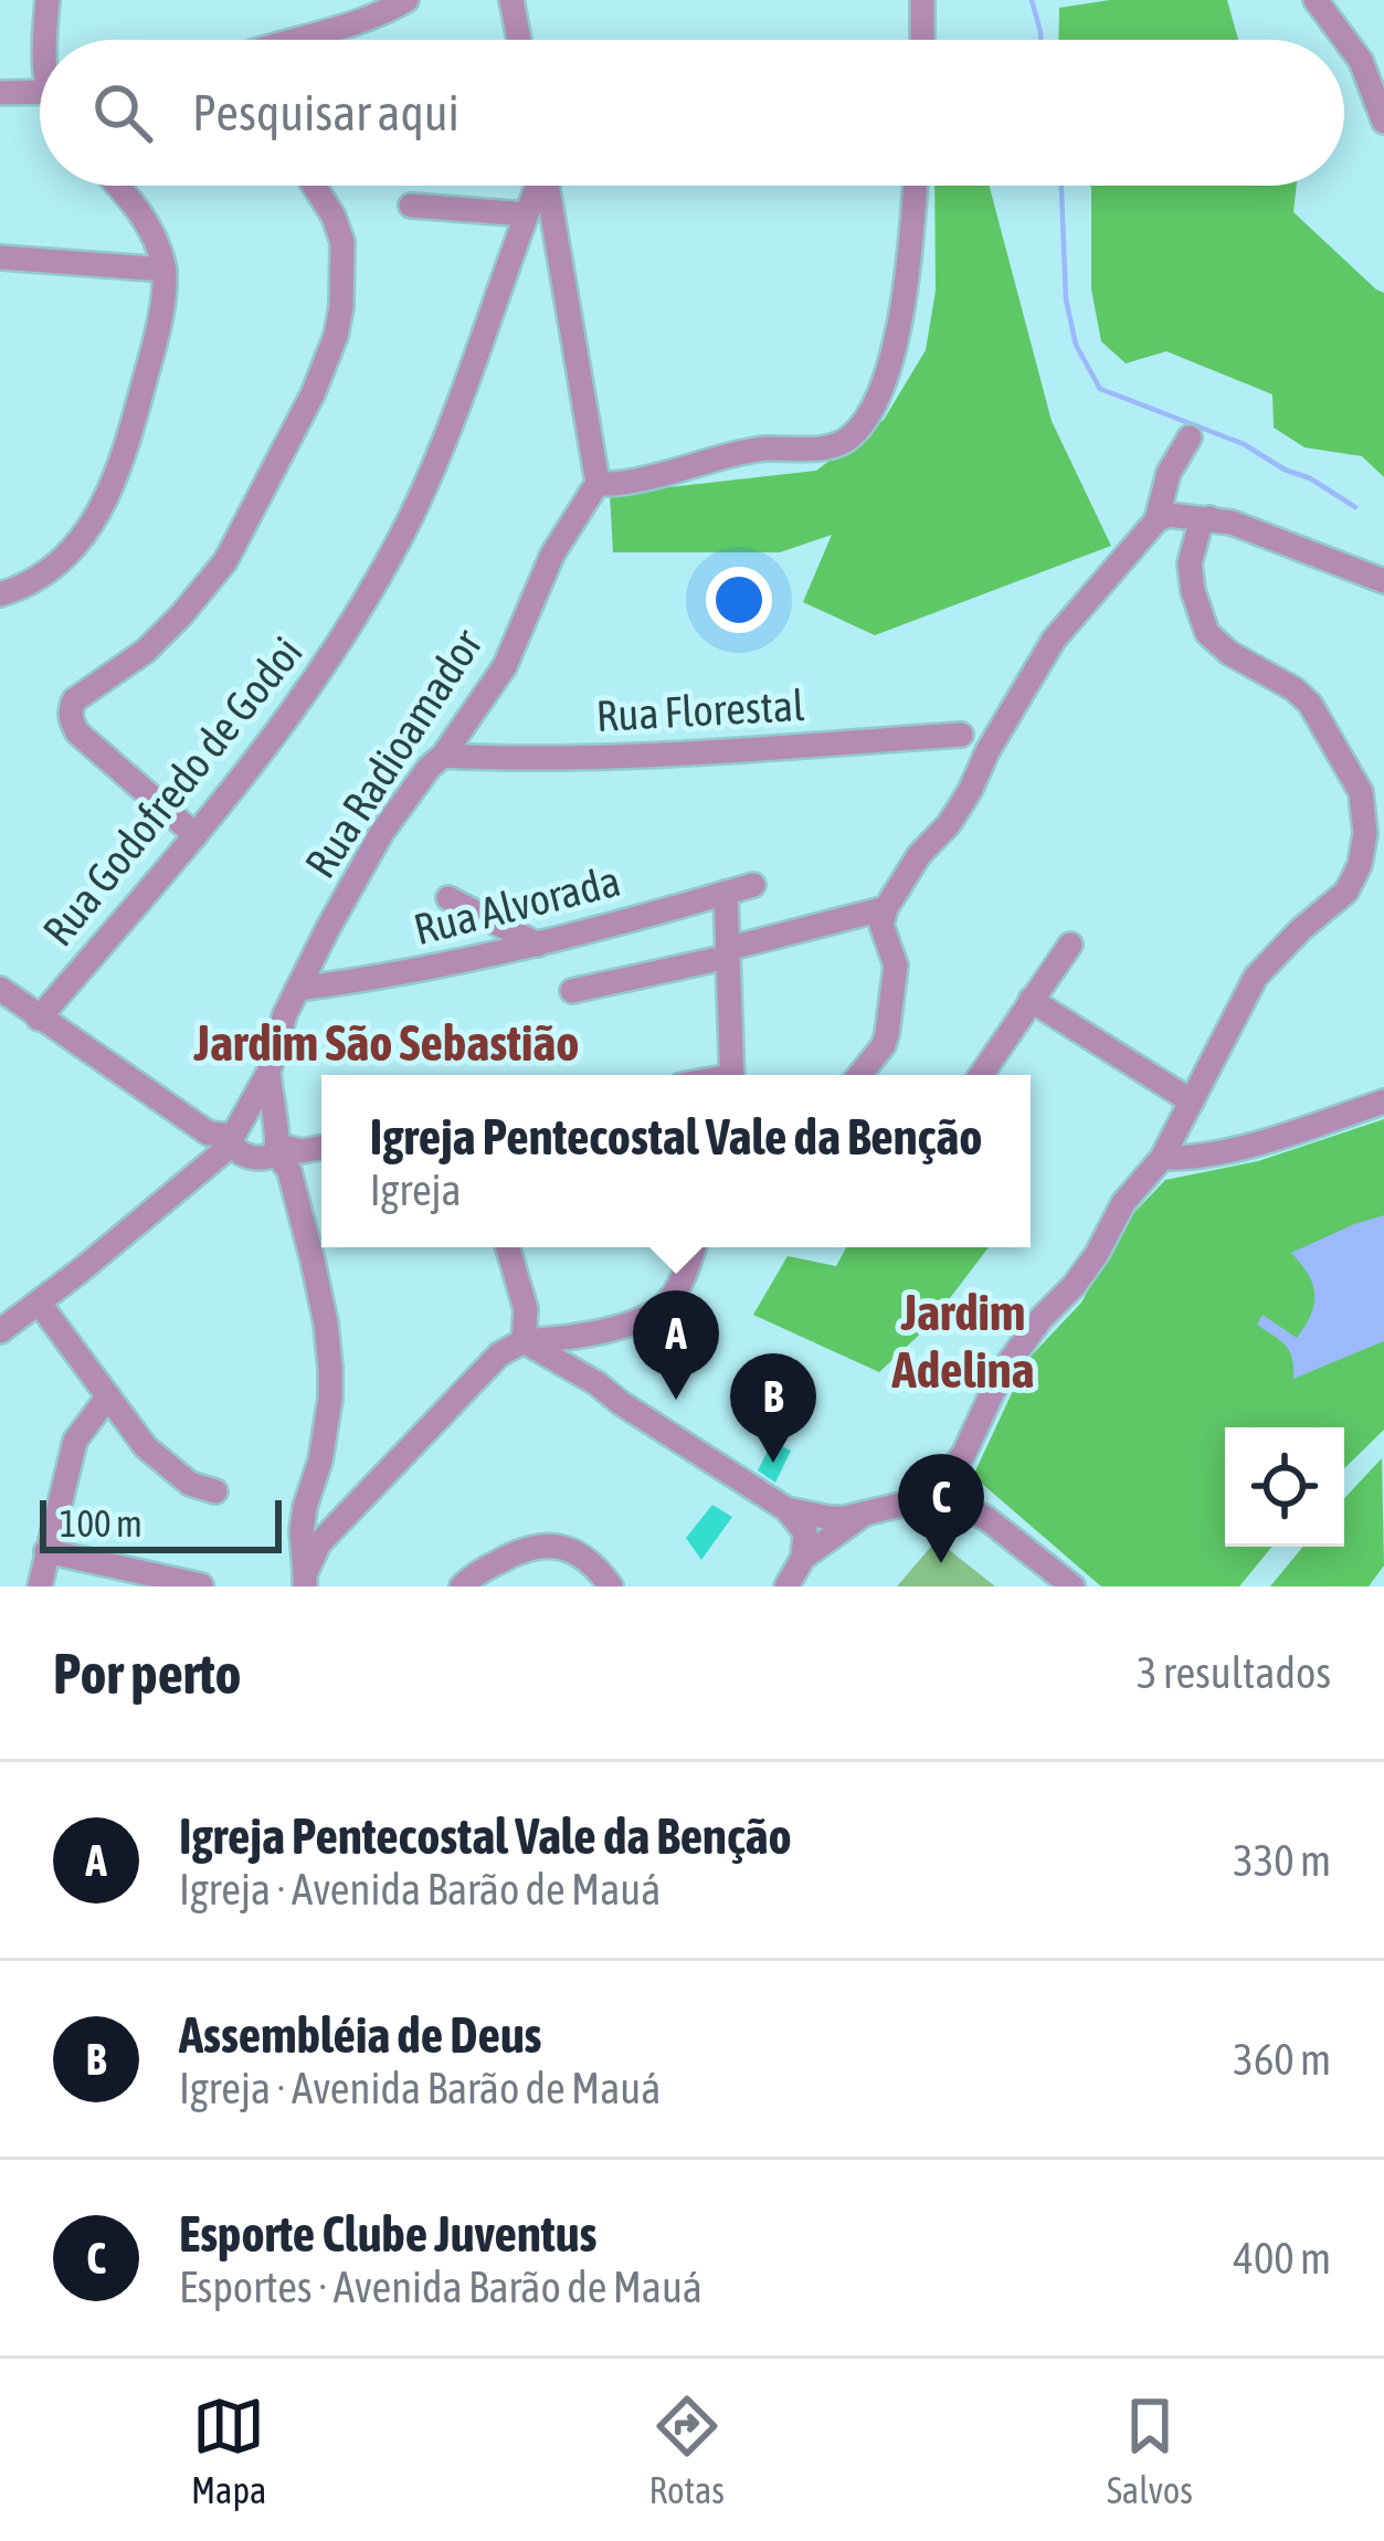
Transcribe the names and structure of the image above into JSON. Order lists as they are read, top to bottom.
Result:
{
  "streets": {
    "street": [
      "Rua Florestal",
      "Rua Radioamador",
      "Rua Godofredo de Godoi",
      "Rua Alvorada"
    ]
  },
  "crossings": [
    ["Rua Florestal", "Rua Radioamador"],
    ["Rua Radioamador", "Rua Alvorada"]
  ],
  "districts": ["Jardim São Sebastião", "Jardim Adelina"],
  "scale_bar": "100 m",
  "page": {
    "search": "Pesquisar aqui",
    "popup": ["Igreja Pentecostal Vale da Benção", "Igreja"],
    "pins": ["A", "B", "C"],
    "scale": "100 m",
    "heading": ["Por perto", "3 resultados"],
    "list": [
      {
        "mark": "A",
        "name": "Igreja Pentecostal Vale da Benção",
        "note": "Igreja · Avenida Barão de Mauá",
        "value": "330 m"
      },
      {
        "mark": "B",
        "name": "Assembléia de Deus",
        "note": "Igreja · Avenida Barão de Mauá",
        "value": "360 m"
      },
      {
        "mark": "C",
        "name": "Esporte Clube Juventus",
        "note": "Esportes · Avenida Barão de Mauá",
        "value": "400 m"
      }
    ],
    "nav": ["Mapa", "Rotas", "Salvos"]
  }
}
